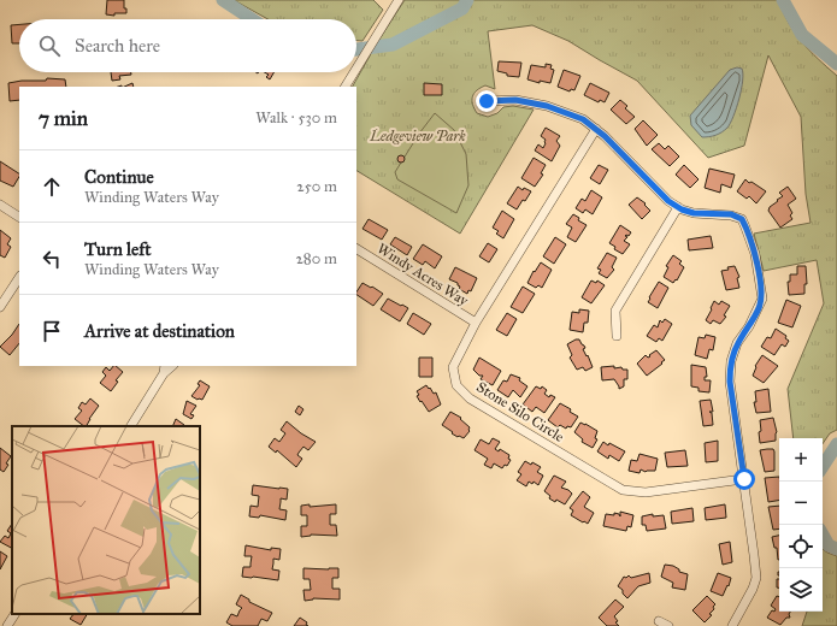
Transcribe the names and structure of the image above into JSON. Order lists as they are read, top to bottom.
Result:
{
  "streets": {
    "street": ["Windy Acres Way", "Stone Silo Circle"]
  },
  "crossings": [
    ["Windy Acres Way", "Stone Silo Circle"]
  ],
  "parks": ["Ledgeview Park"],
  "page": {
    "search": "Search here",
    "heading": ["7 min", "Walk · 530 m"],
    "list": [
      ["Continue", "Winding Waters Way", "250 m"],
      ["Turn left", "Winding Waters Way", "280 m"],
      "Arrive at destination"
    ],
    "map_buttons": ["+", "−"]
  }
}
